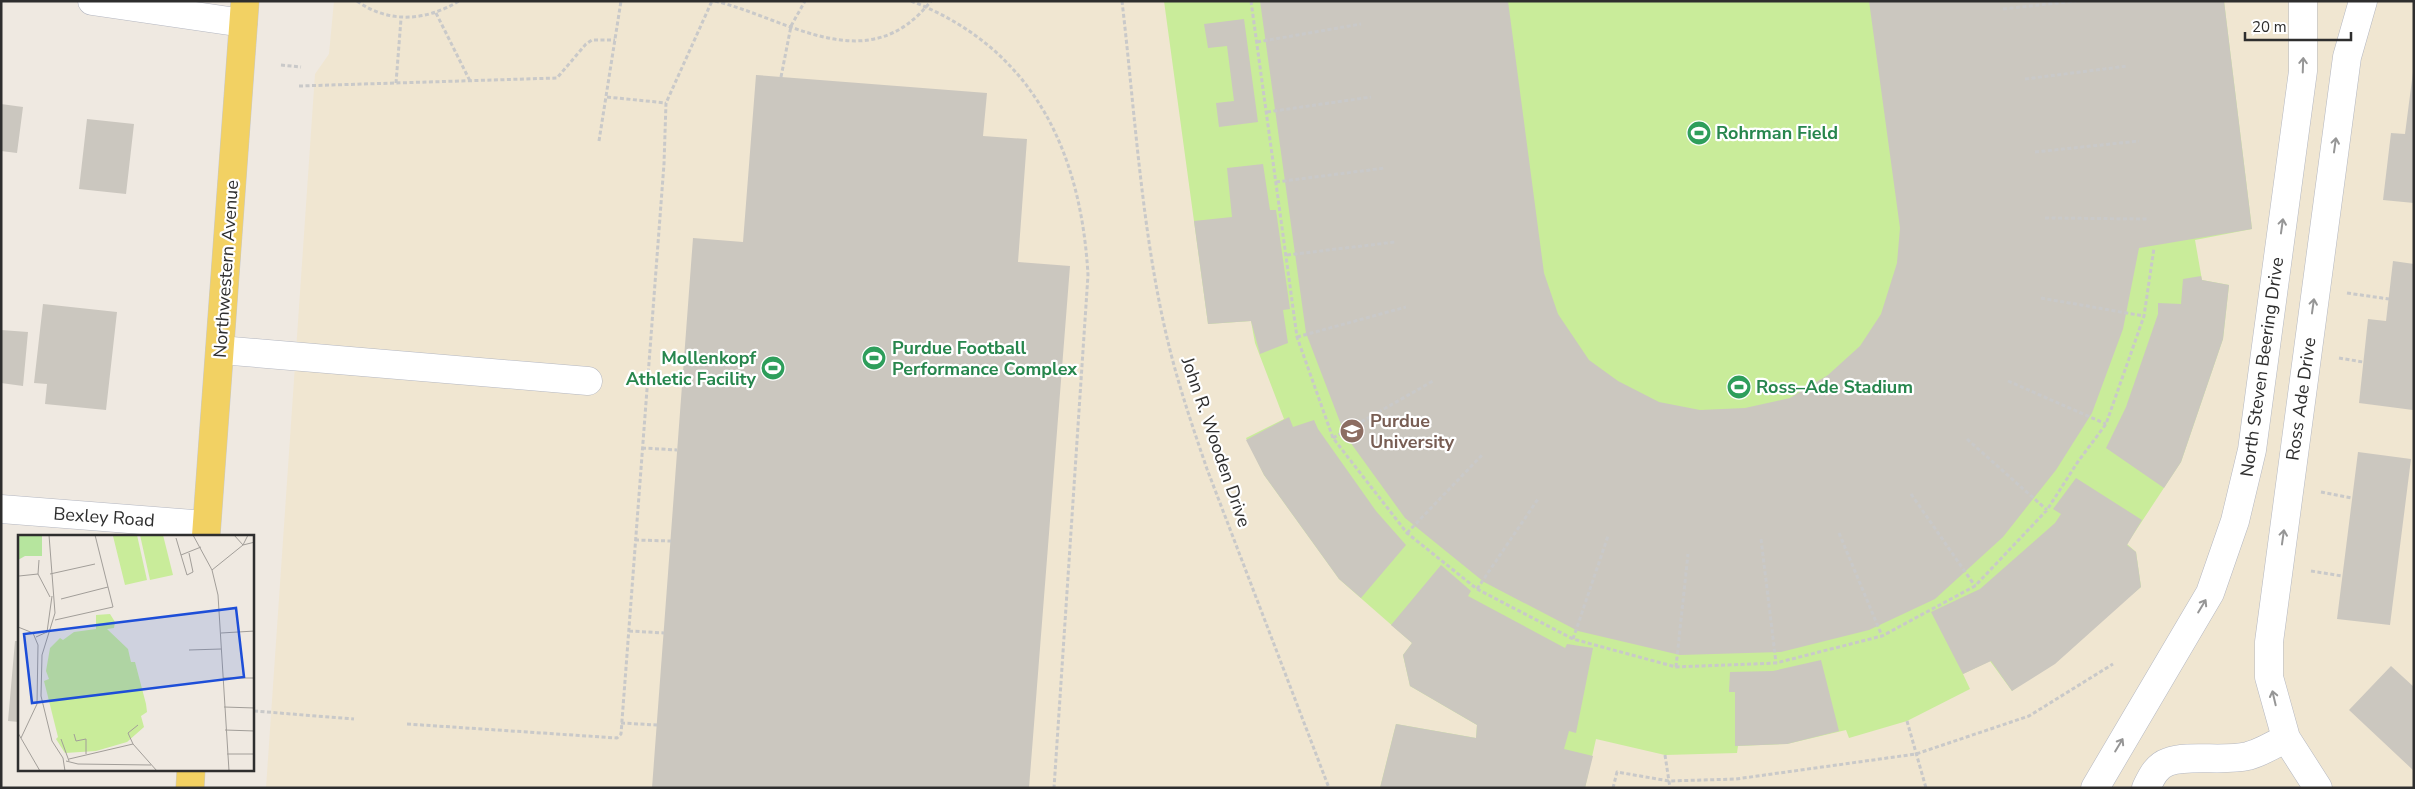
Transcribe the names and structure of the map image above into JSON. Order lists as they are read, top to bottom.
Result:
{
  "streets": {
    "main road": ["Northwestern Avenue"],
    "street": ["North Steven Beering Drive", "Ross Ade Drive", "Bexley Road"],
    "path": ["John R. Wooden Drive"]
  },
  "crossings": [
    ["Northwestern Avenue", "Bexley Road"]
  ],
  "one_way": ["North Steven Beering Drive", "Ross Ade Drive"],
  "places": {
    "sports": [
      "Rohrman Field",
      "Purdue Football Performance Complex",
      "Mollenkopf Athletic Facility",
      "Ross–Ade Stadium"
    ],
    "school or university": ["Purdue University"]
  },
  "scale_bar": "20 m"
}
